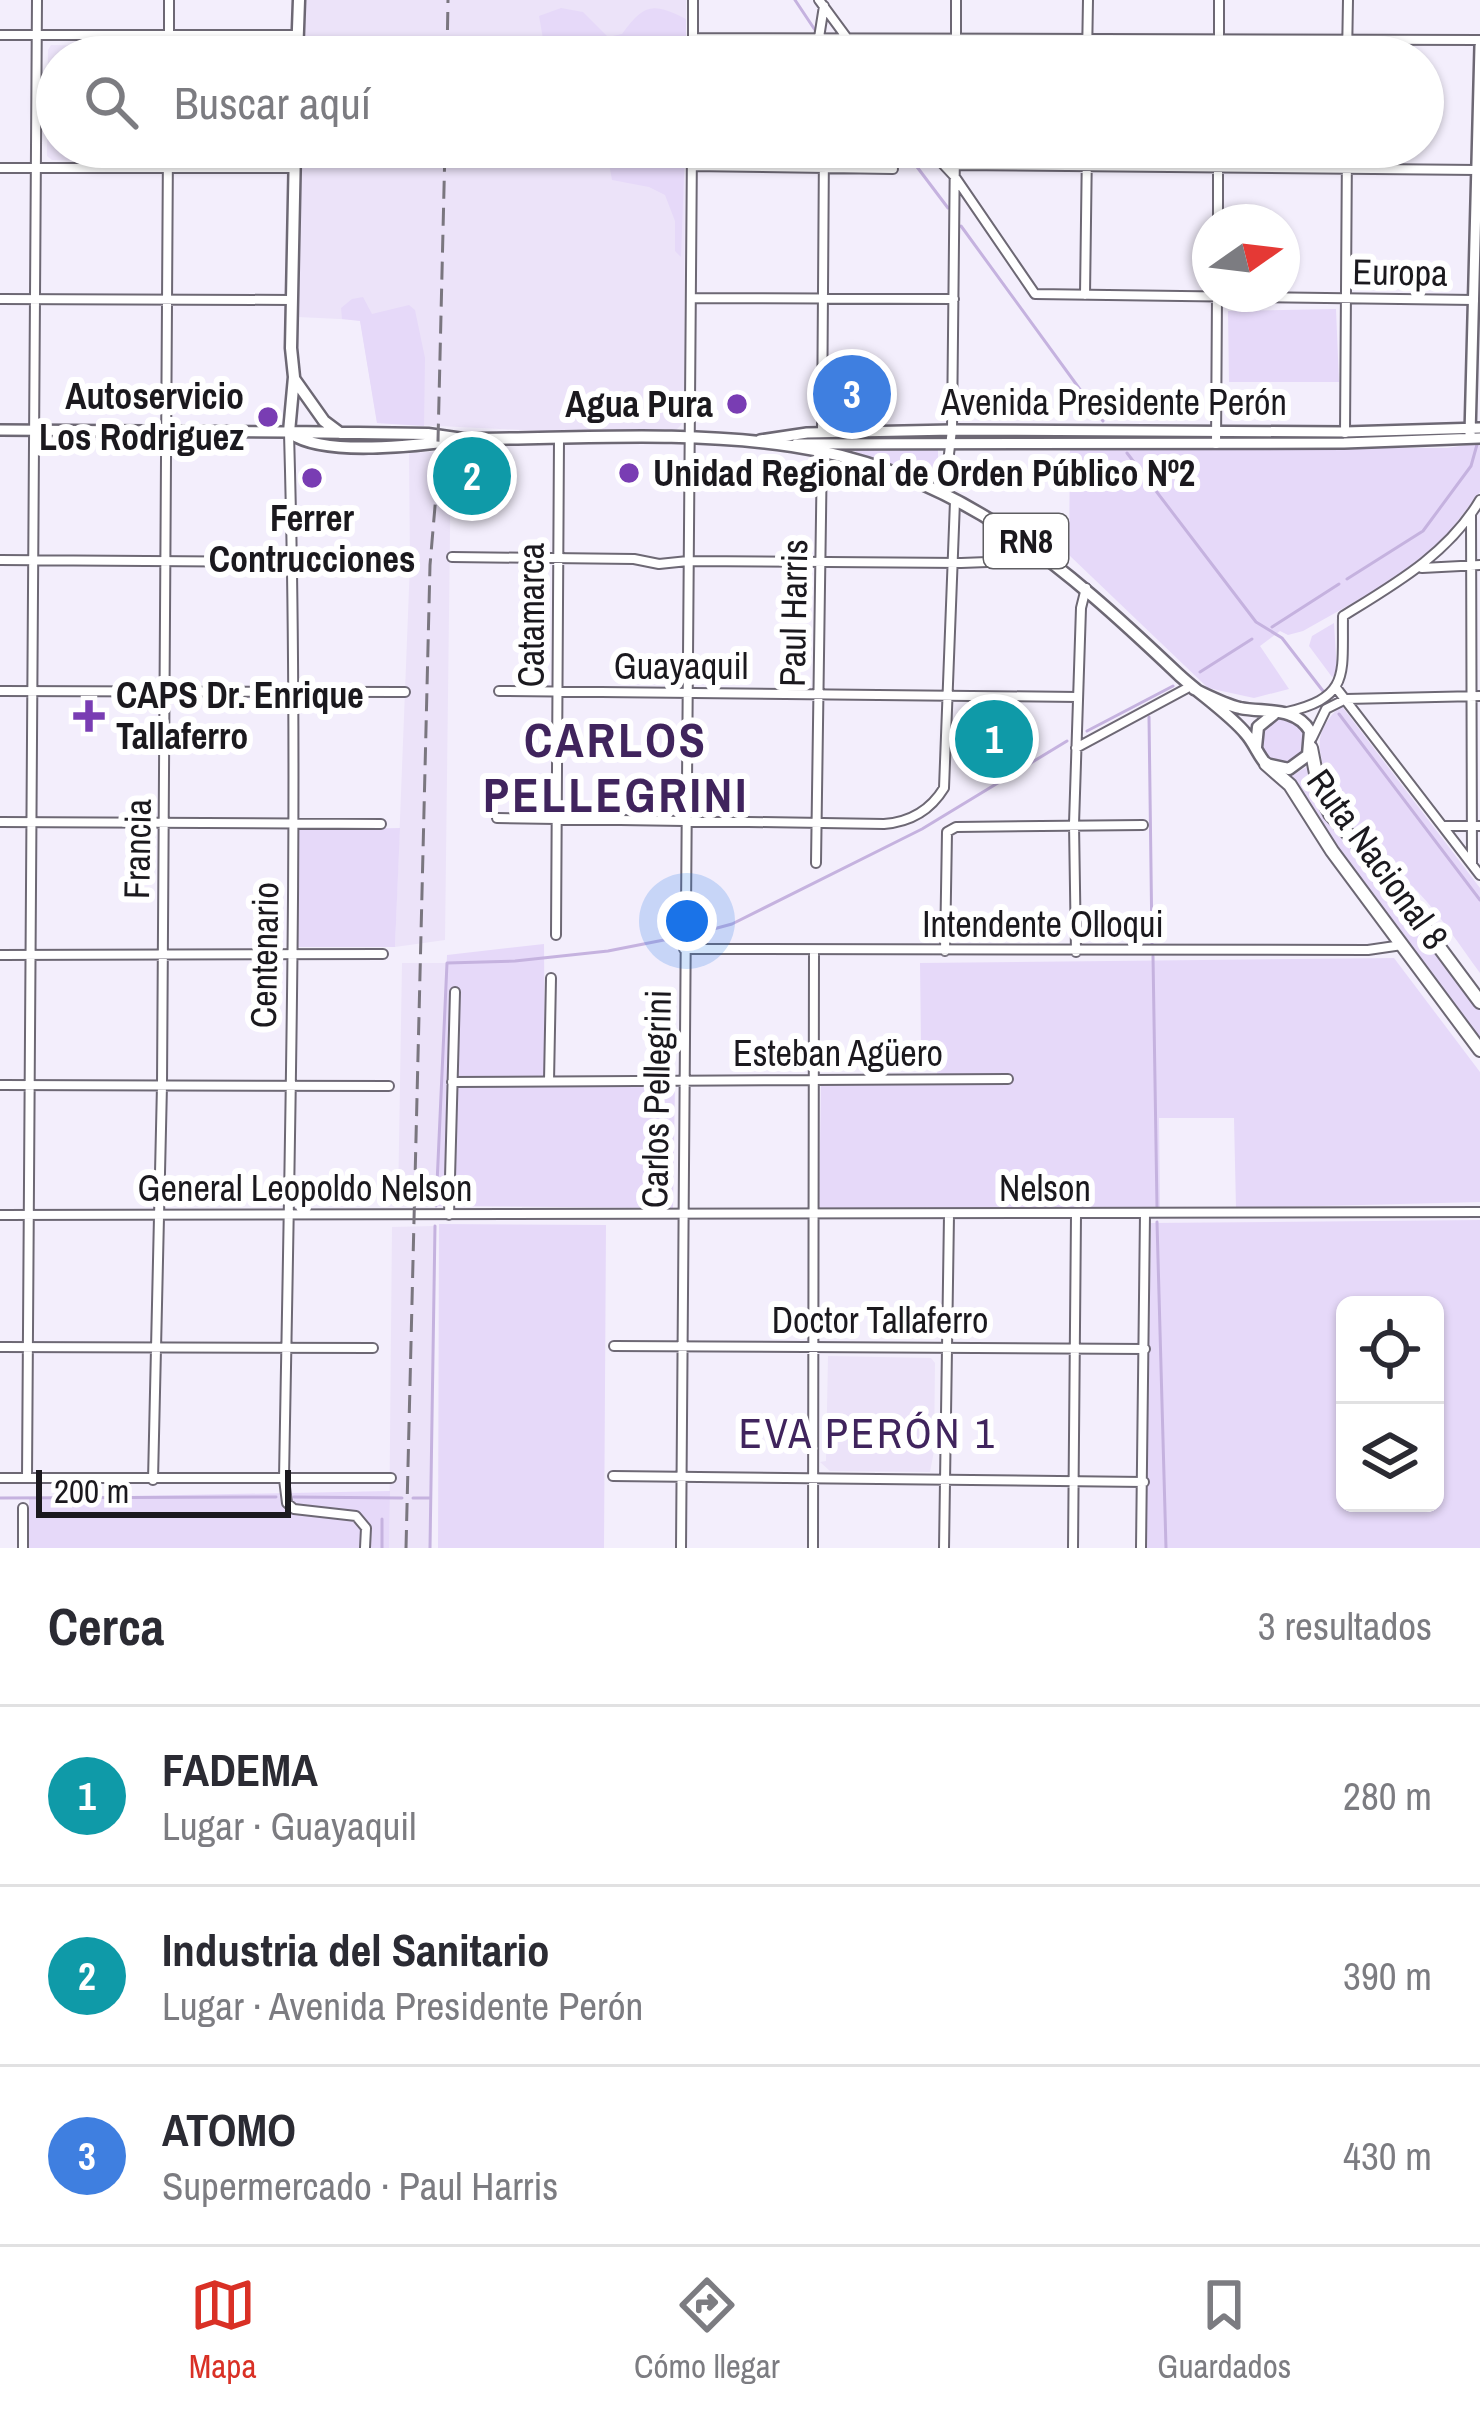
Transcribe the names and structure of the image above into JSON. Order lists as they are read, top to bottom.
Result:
{
  "streets": {
    "highway": ["RN8", "Ruta Nacional 8"],
    "main road": ["Avenida Presidente Perón"],
    "street": [
      "Europa",
      "Paul Harris",
      "Catamarca",
      "Guayaquil",
      "Francia",
      "Intendente Olloqui",
      "Centenario",
      "Esteban Agüero",
      "Carlos Pellegrini",
      "General Leopoldo Nelson",
      "Nelson",
      "Doctor Tallaferro"
    ]
  },
  "crossings": [
    ["Avenida Presidente Perón", "RN8"],
    ["Avenida Presidente Perón", "Paul Harris"],
    ["Avenida Presidente Perón", "Catamarca"],
    ["Avenida Presidente Perón", "Francia"],
    ["Avenida Presidente Perón", "Centenario"],
    ["Avenida Presidente Perón", "Carlos Pellegrini"],
    ["RN8", "Paul Harris"],
    ["RN8", "Ruta Nacional 8"],
    ["Paul Harris", "Guayaquil"],
    ["Catamarca", "Guayaquil"],
    ["Guayaquil", "Carlos Pellegrini"],
    ["Francia", "General Leopoldo Nelson"],
    ["Ruta Nacional 8", "Intendente Olloqui"],
    ["Intendente Olloqui", "Carlos Pellegrini"],
    ["Centenario", "General Leopoldo Nelson"],
    ["Esteban Agüero", "Carlos Pellegrini"],
    ["Carlos Pellegrini", "Nelson"],
    ["Carlos Pellegrini", "Doctor Tallaferro"],
    ["General Leopoldo Nelson", "Nelson"]
  ],
  "districts": ["CARLOS PELLEGRINI", "EVA PERÓN 1"],
  "places": {
    "other": [
      "Agua Pura",
      "Autoservicio Los Rodriguez",
      "Unidad Regional de Orden Público Nº2",
      "Ferrer Contrucciones"
    ],
    "health": ["CAPS Dr. Enrique Tallaferro"]
  },
  "scale_bar": "200 m",
  "north": "right",
  "page": {
    "search": "Buscar aquí",
    "pins": ["3", "2", "1"],
    "scale": "200 m",
    "heading": ["Cerca", "3 resultados"],
    "list": [
      {
        "mark": "1",
        "name": "FADEMA",
        "note": "Lugar · Guayaquil",
        "value": "280 m"
      },
      {
        "mark": "2",
        "name": "Industria del Sanitario",
        "note": "Lugar · Avenida Presidente Perón",
        "value": "390 m"
      },
      {
        "mark": "3",
        "name": "ATOMO",
        "note": "Supermercado · Paul Harris",
        "value": "430 m"
      }
    ],
    "nav": ["Mapa", "Cómo llegar", "Guardados"]
  }
}
